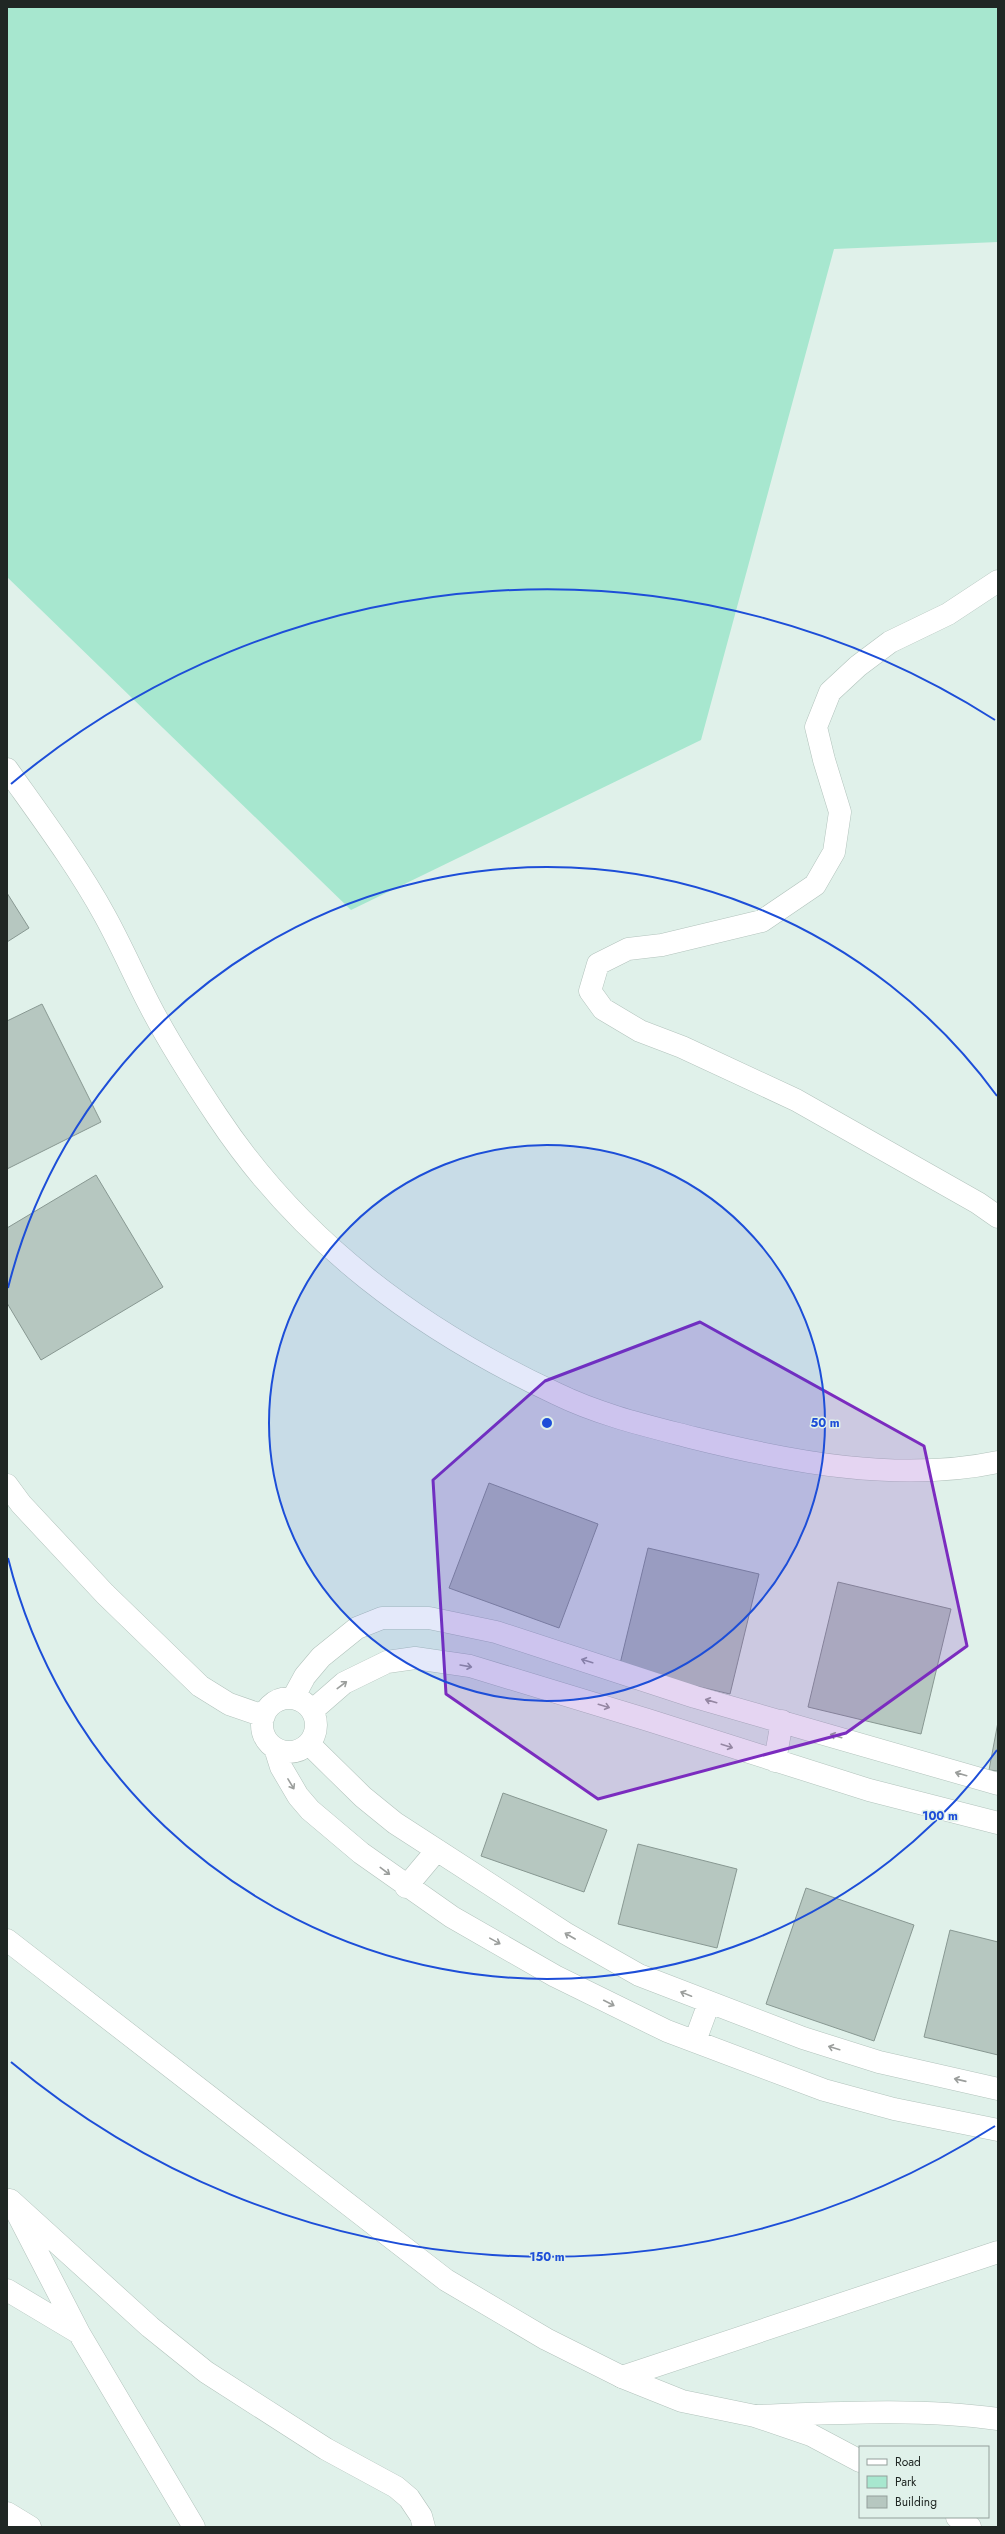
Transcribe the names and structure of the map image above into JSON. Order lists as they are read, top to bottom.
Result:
{
  "legend": ["Road", "Park", "Building"],
  "rings": ["50 m", "100 m", "150 m"]
}
